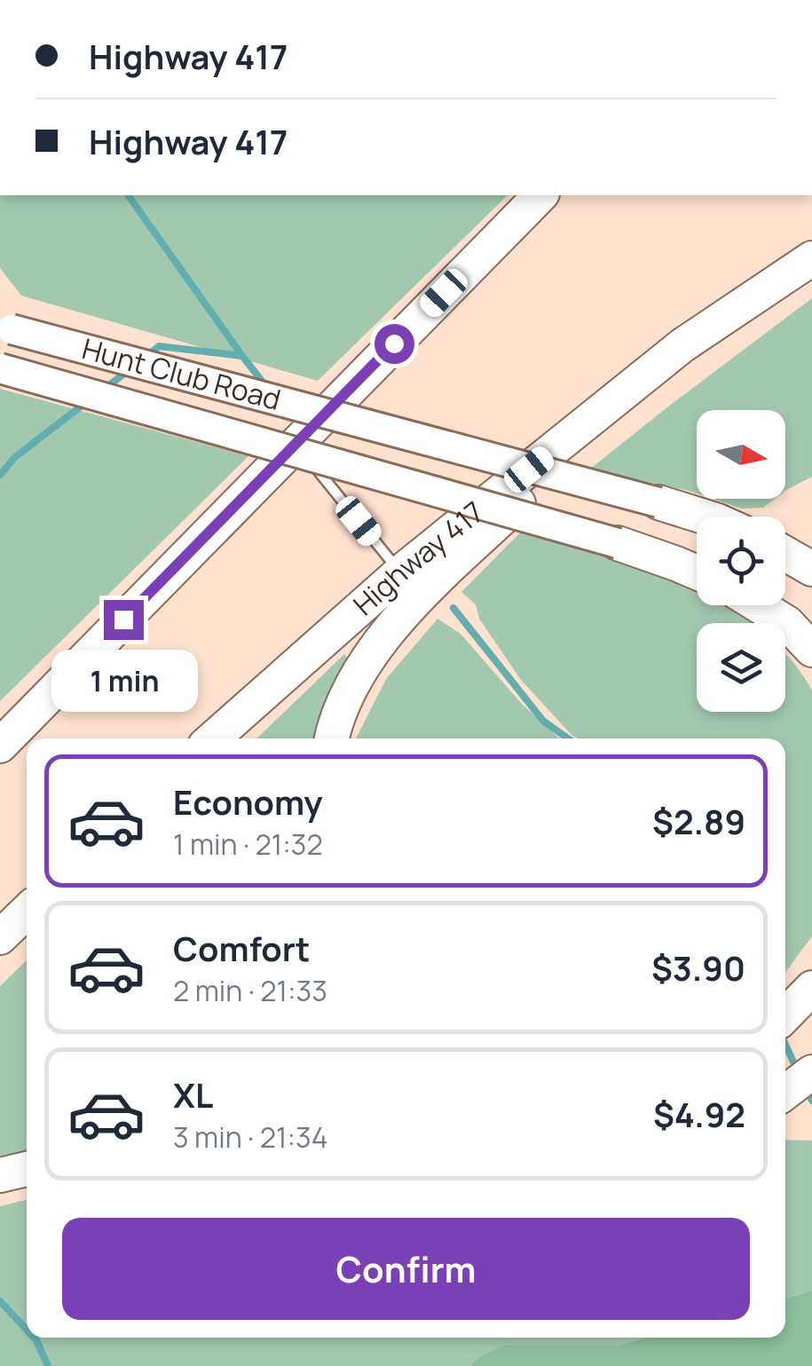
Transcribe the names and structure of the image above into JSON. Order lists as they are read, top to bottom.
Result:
{
  "streets": {
    "highway": ["Highway 417"],
    "main road": ["Hunt Club Road"]
  },
  "north": "right",
  "page": {
    "banner": ["Highway 417", "Highway 417"],
    "bubble": "1 min",
    "list": [
      {
        "name": "Economy",
        "note": "1 min · 21:32",
        "value": "$2.89"
      },
      {
        "name": "Comfort",
        "note": "2 min · 21:33",
        "value": "$3.90"
      },
      {
        "name": "XL",
        "note": "3 min · 21:34",
        "value": "$4.92"
      }
    ],
    "buttons": "Confirm"
  }
}
